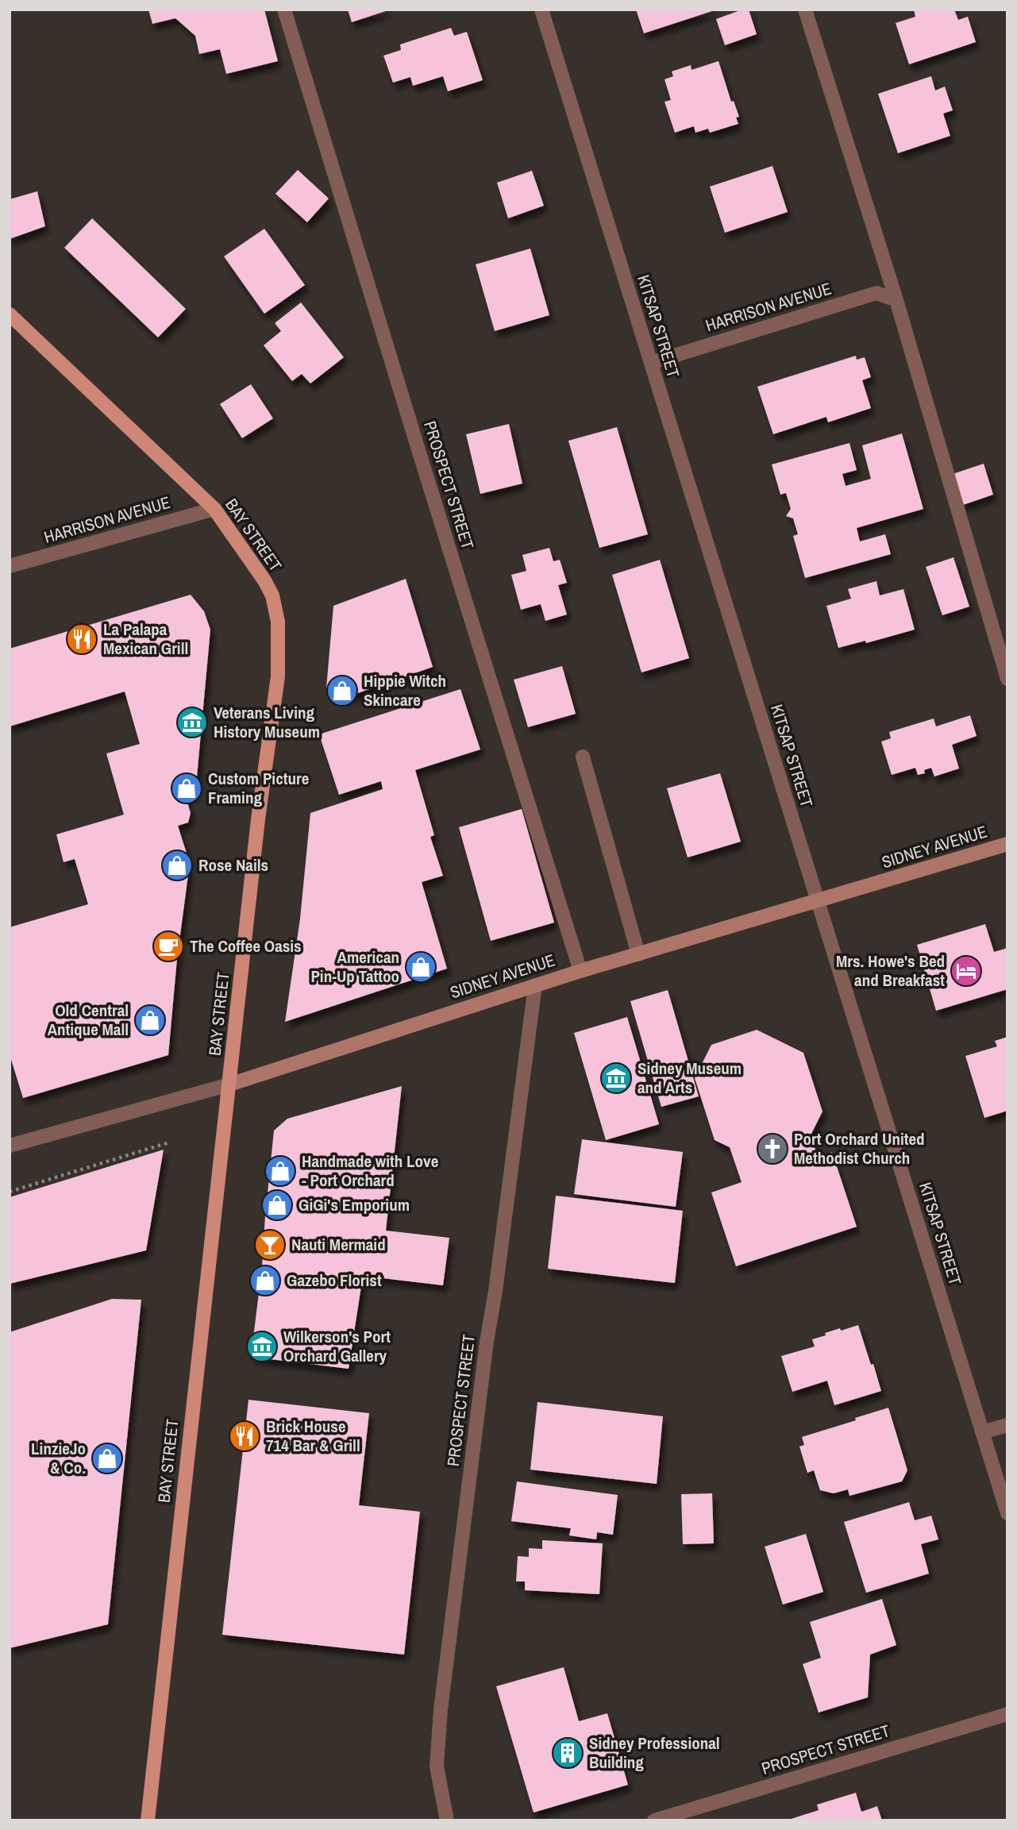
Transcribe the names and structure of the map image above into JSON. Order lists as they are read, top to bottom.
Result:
{
  "streets": {
    "main road": ["BAY STREET", "SIDNEY AVENUE"],
    "street": ["HARRISON AVENUE", "KITSAP STREET", "PROSPECT STREET"]
  },
  "crossings": [
    ["HARRISON AVENUE", "KITSAP STREET"],
    ["HARRISON AVENUE", "BAY STREET"],
    ["KITSAP STREET", "SIDNEY AVENUE"],
    ["PROSPECT STREET", "SIDNEY AVENUE"],
    ["BAY STREET", "SIDNEY AVENUE"]
  ],
  "places": {
    "restaurant": ["La Palapa Mexican Grill", "Brick House 714 Bar & Grill"],
    "shop": [
      "Hippie Witch Skincare",
      "Custom Picture Framing",
      "Rose Nails",
      "American Pin-Up Tattoo",
      "Old Central Antique Mall",
      "Handmade with Love - Port Orchard",
      "GiGi's Emporium",
      "Gazebo Florist",
      "LinzieJo & Co."
    ],
    "museum": ["Veterans Living History Museum", "Sidney Museum and Arts", "Wilkerson's Port Orchard Gallery"],
    "cafe": ["The Coffee Oasis"],
    "hotel": ["Mrs. Howe's Bed and Breakfast"],
    "church": ["Port Orchard United Methodist Church"],
    "bar": ["Nauti Mermaid"],
    "building": ["Sidney Professional Building"]
  }
}
